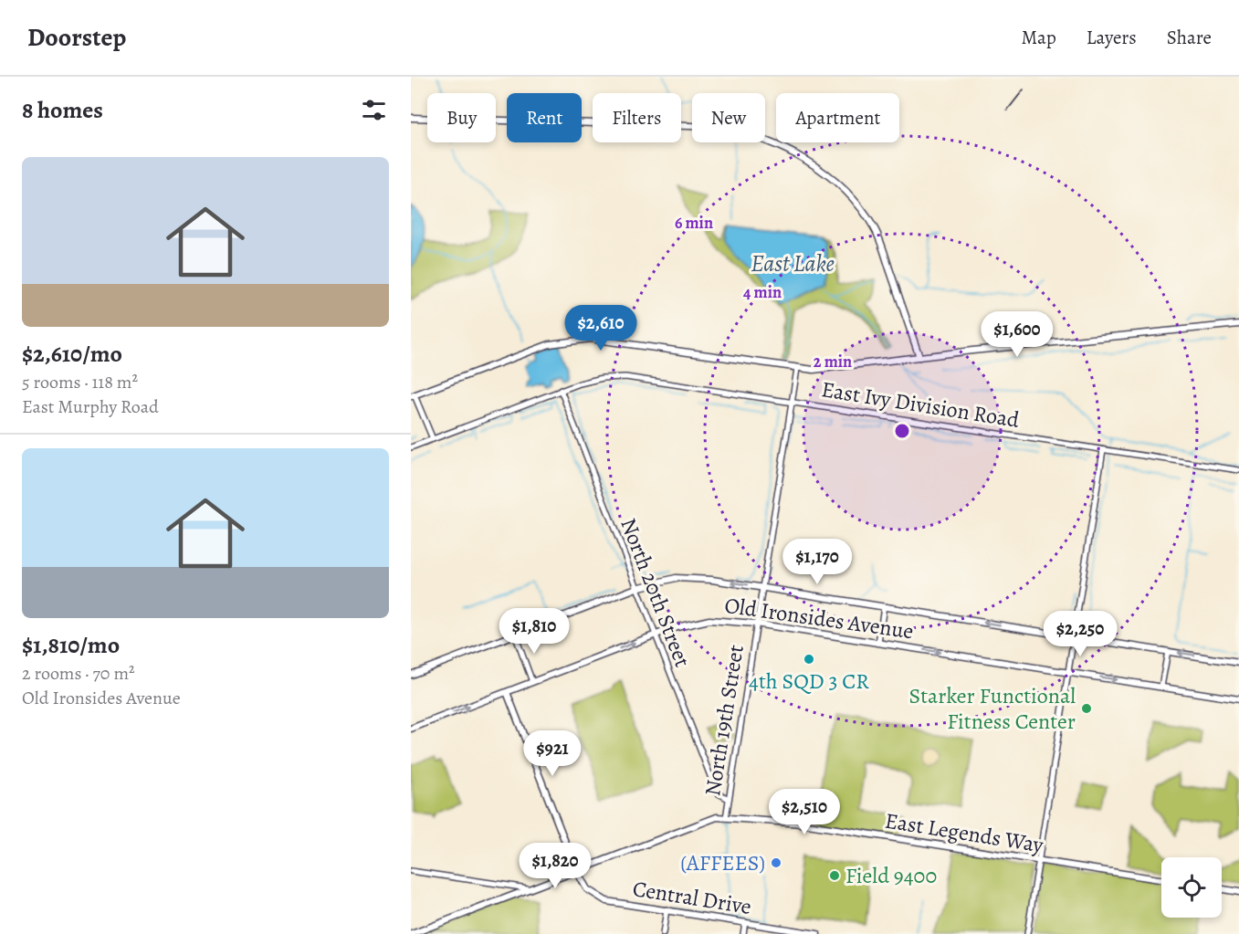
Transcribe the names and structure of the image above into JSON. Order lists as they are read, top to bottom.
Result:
{
  "streets": {
    "street": [
      "East Ivy Division Road",
      "North 20th Street",
      "Old Ironsides Avenue",
      "North 19th Street",
      "East Legends Way",
      "Central Drive"
    ]
  },
  "crossings": [
    ["East Ivy Division Road", "North 20th Street"],
    ["East Ivy Division Road", "North 19th Street"],
    ["North 20th Street", "Old Ironsides Avenue"],
    ["North 20th Street", "North 19th Street"],
    ["Old Ironsides Avenue", "North 19th Street"],
    ["Old Ironsides Avenue", "Central Drive"],
    ["North 19th Street", "East Legends Way"],
    ["East Legends Way", "Central Drive"]
  ],
  "water": ["East Lake"],
  "places": [
    "4th SQD 3 CR",
    "Starker Functional Fitness Center",
    "(AFFEES)",
    "Field 9400"
  ],
  "page": {
    "header": "Doorstep",
    "nav": ["Map", "Layers", "Share"],
    "heading": "8 homes",
    "chip": [
      "Buy",
      "Rent",
      "Filters",
      "New",
      "Apartment"
    ],
    "list": [
      {
        "name": "$2,610/mo",
        "note": "5 rooms · 118 m² · East Murphy Road"
      },
      {
        "name": "$1,810/mo",
        "note": "2 rooms · 70 m² · Old Ironsides Avenue"
      }
    ],
    "price": [
      "$2,610",
      "$1,600",
      "$1,170",
      "$1,810",
      "$2,250",
      "$921",
      "$2,510",
      "$1,820"
    ]
  },
  "rings": ["6 min", "4 min", "2 min"]
}
